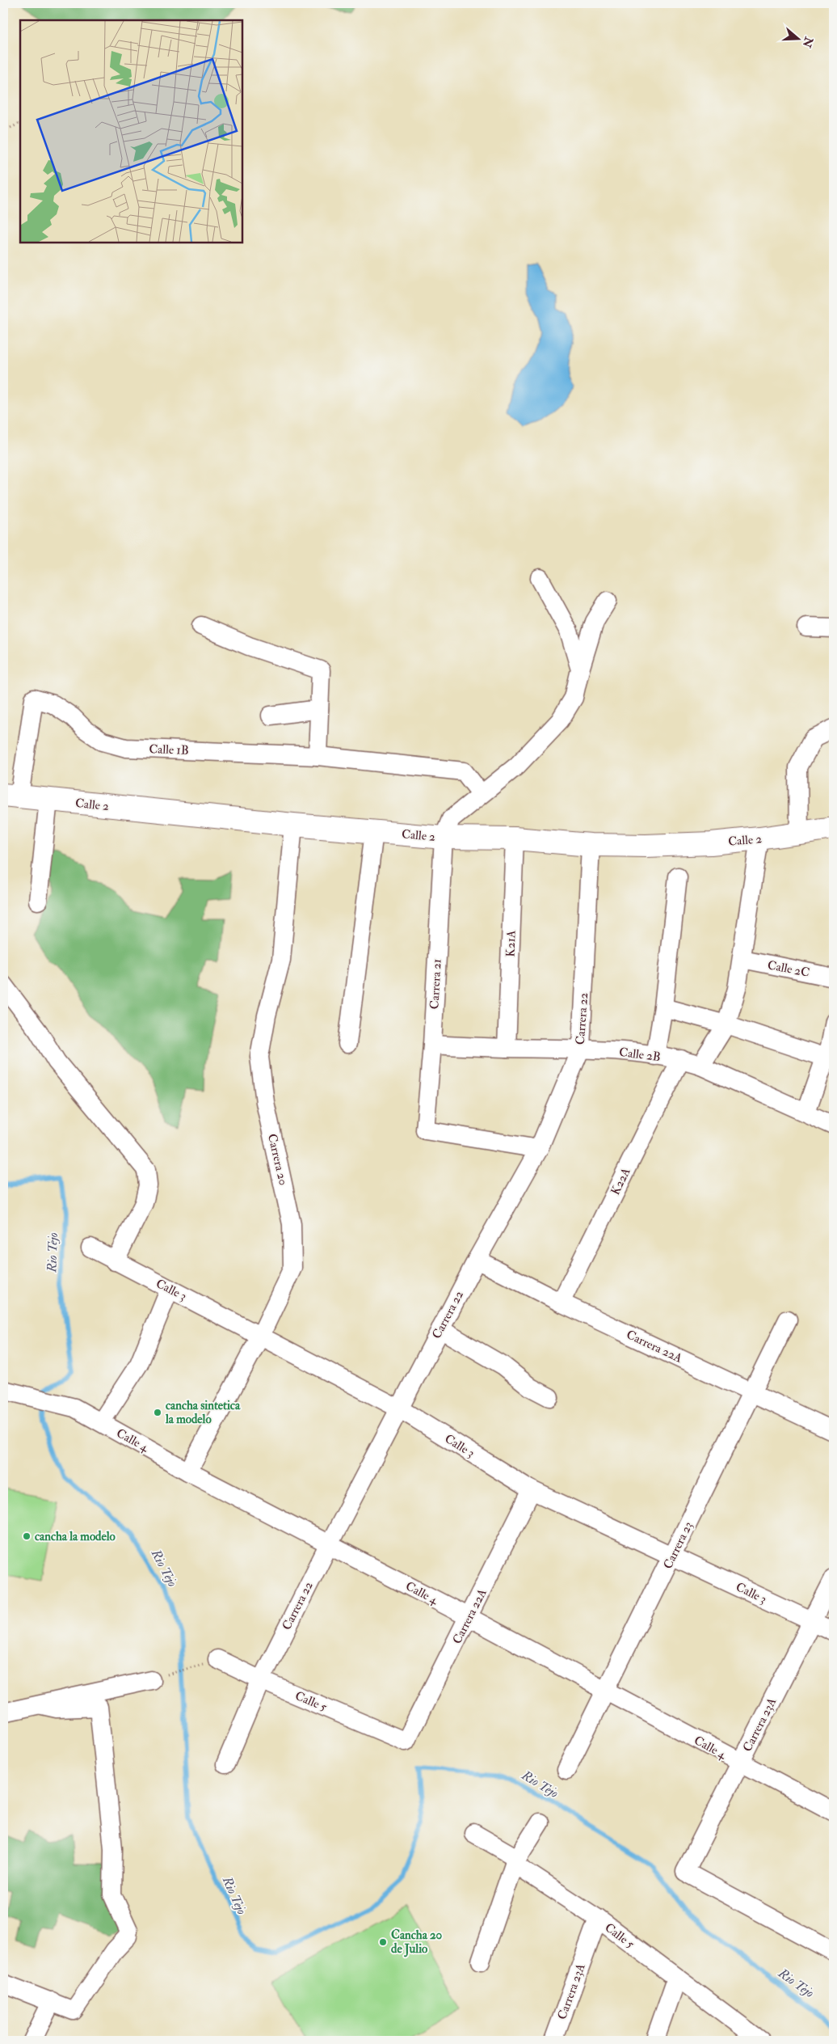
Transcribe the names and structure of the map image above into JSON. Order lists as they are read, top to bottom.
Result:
{
  "streets": {
    "street": [
      "Calle 1B",
      "Calle 2",
      "K21A",
      "Calle 2C",
      "Carrera 21",
      "Carrera 22",
      "Calle 2B",
      "Carrera 20",
      "K22A",
      "Calle 3",
      "Carrera 22A",
      "Calle 4",
      "Carrera 23",
      "Calle 5",
      "Carrera 23A"
    ]
  },
  "crossings": [
    ["Calle 1B", "Calle 2"],
    ["Calle 2", "K21A"],
    ["Calle 2", "Carrera 21"],
    ["Calle 2", "Carrera 22"],
    ["Calle 2", "Carrera 20"],
    ["K21A", "Calle 2B"],
    ["Carrera 21", "Carrera 22"],
    ["Carrera 21", "Calle 2B"],
    ["Carrera 22", "Calle 2B"],
    ["Carrera 22", "Calle 3"],
    ["Carrera 22", "Carrera 22A"],
    ["Carrera 22", "Calle 4"],
    ["Carrera 22", "Calle 5"],
    ["Calle 2B", "K22A"],
    ["Carrera 20", "Calle 3"],
    ["Carrera 20", "Calle 4"],
    ["K22A", "Carrera 22A"],
    ["Calle 3", "Carrera 22A"],
    ["Calle 3", "Carrera 23"],
    ["Calle 3", "Carrera 23A"],
    ["Carrera 22A", "Calle 4"],
    ["Carrera 22A", "Carrera 23"],
    ["Carrera 22A", "Calle 5"],
    ["Calle 4", "Carrera 23"],
    ["Calle 4", "Carrera 23A"],
    ["Calle 5", "Carrera 23A"]
  ],
  "water": ["Rio Tejo"],
  "places": ["cancha sintetica la modelo", "cancha la modelo", "Cancha 20 de Julio"],
  "north": "right"
}
